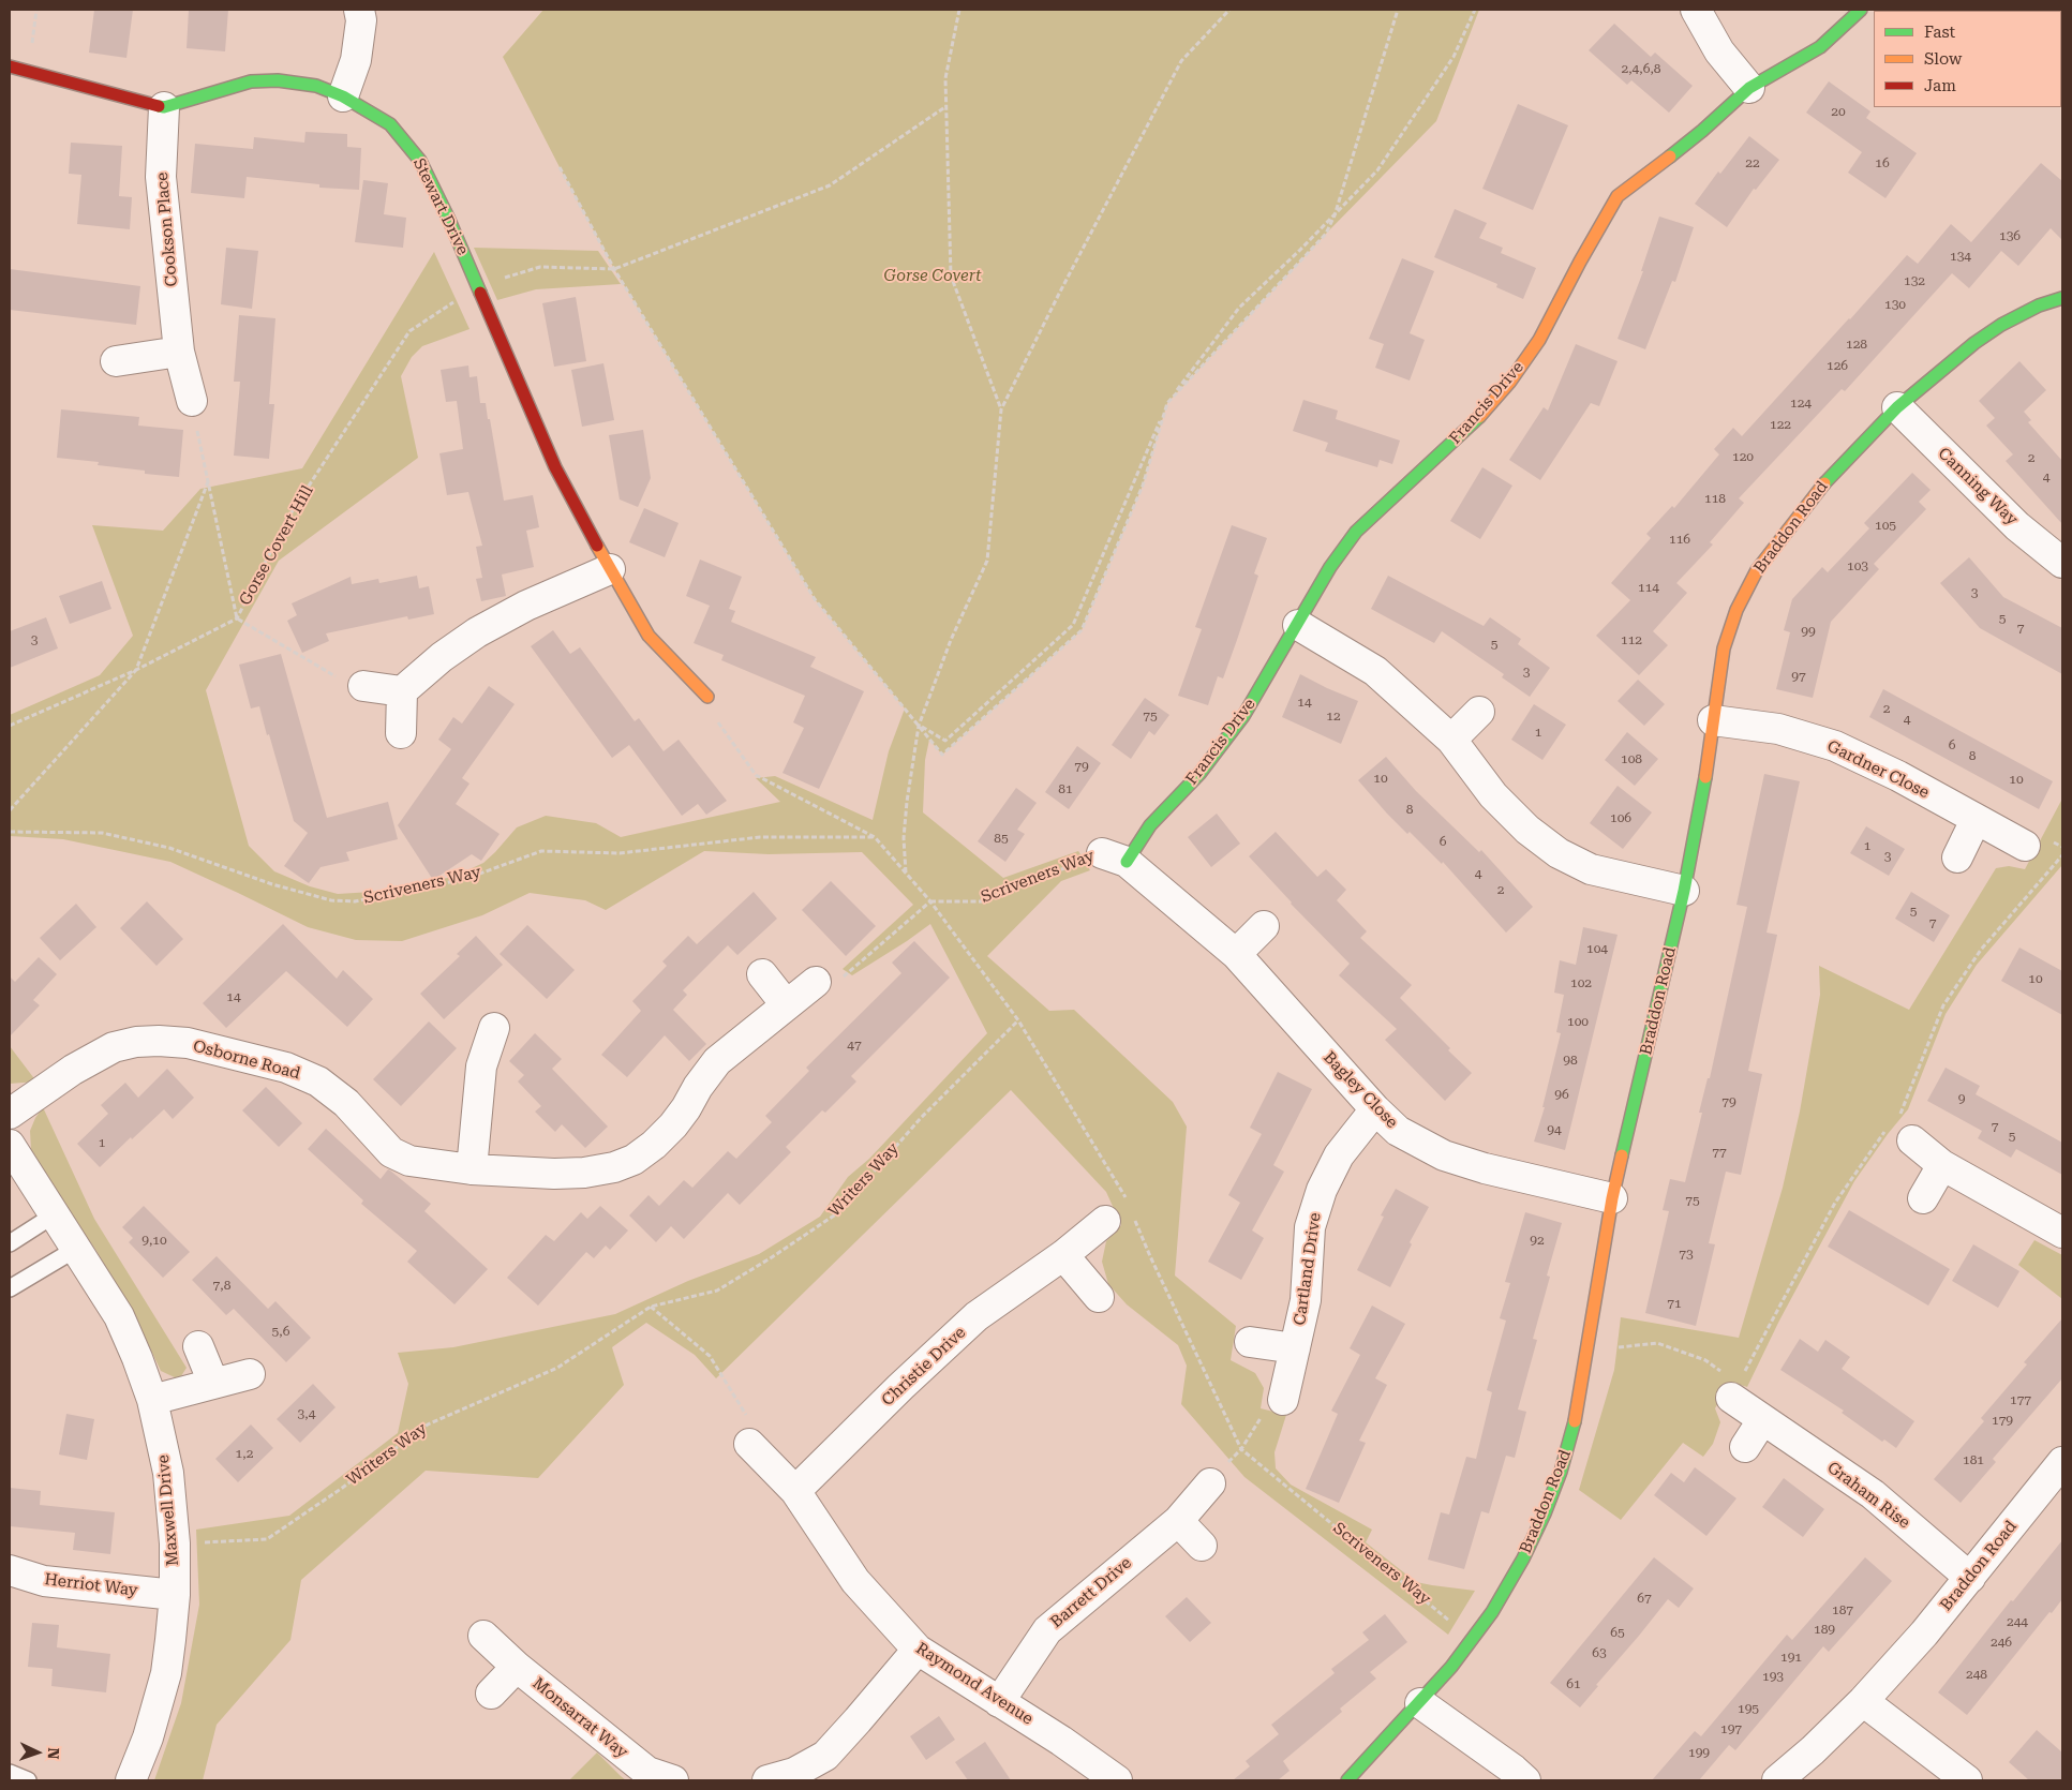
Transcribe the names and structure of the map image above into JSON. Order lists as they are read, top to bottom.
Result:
{
  "streets": {
    "street": [
      "Stewart Drive",
      "Cookson Place",
      "Francis Drive",
      "Canning Way",
      "Braddon Road",
      "Gardner Close",
      "Osborne Road",
      "Bagley Close",
      "Cartland Drive",
      "Christie Drive",
      "Graham Rise",
      "Maxwell Drive",
      "Herriot Way",
      "Barrett Drive",
      "Raymond Avenue",
      "Monsarrat Way"
    ],
    "path": ["Gorse Covert Hill", "Scriveners Way", "Writers Way"]
  },
  "crossings": [
    ["Stewart Drive", "Cookson Place"],
    ["Stewart Drive", "Gorse Covert Hill"],
    ["Francis Drive", "Scriveners Way"],
    ["Francis Drive", "Bagley Close"],
    ["Canning Way", "Braddon Road"],
    ["Braddon Road", "Gardner Close"],
    ["Braddon Road", "Scriveners Way"],
    ["Braddon Road", "Bagley Close"],
    ["Braddon Road", "Graham Rise"],
    ["Scriveners Way", "Bagley Close"],
    ["Bagley Close", "Cartland Drive"],
    ["Writers Way", "Maxwell Drive"],
    ["Christie Drive", "Raymond Avenue"],
    ["Maxwell Drive", "Herriot Way"],
    ["Barrett Drive", "Raymond Avenue"]
  ],
  "parks": ["Gorse Covert"],
  "house_numbers": [
    "2,4,6,8",
    "20",
    "22",
    "16",
    "136",
    "134",
    "132",
    "130",
    "128",
    "126",
    "124",
    "122",
    "120",
    "2",
    "4",
    "118",
    "105",
    "116",
    "103",
    "114",
    "3",
    "5",
    "7",
    "99",
    "3",
    "112",
    "5",
    "3",
    "97",
    "14",
    "2",
    "75",
    "12",
    "4",
    "1",
    "6",
    "8",
    "108",
    "79",
    "10",
    "10",
    "81",
    "8",
    "106",
    "85",
    "6",
    "1",
    "3",
    "4",
    "2",
    "5",
    "7",
    "104",
    "10",
    "102",
    "14",
    "100",
    "47",
    "98",
    "96",
    "9",
    "79",
    "7",
    "94",
    "5",
    "1",
    "77",
    "75",
    "9,10",
    "92",
    "73",
    "7,8",
    "71",
    "5,6",
    "177",
    "3,4",
    "179",
    "1,2",
    "181",
    "67",
    "187",
    "244",
    "189",
    "65",
    "246",
    "63",
    "191",
    "248",
    "193",
    "61",
    "195",
    "197",
    "199"
  ],
  "legend": ["Fast", "Slow", "Jam"],
  "north": "right"
}
